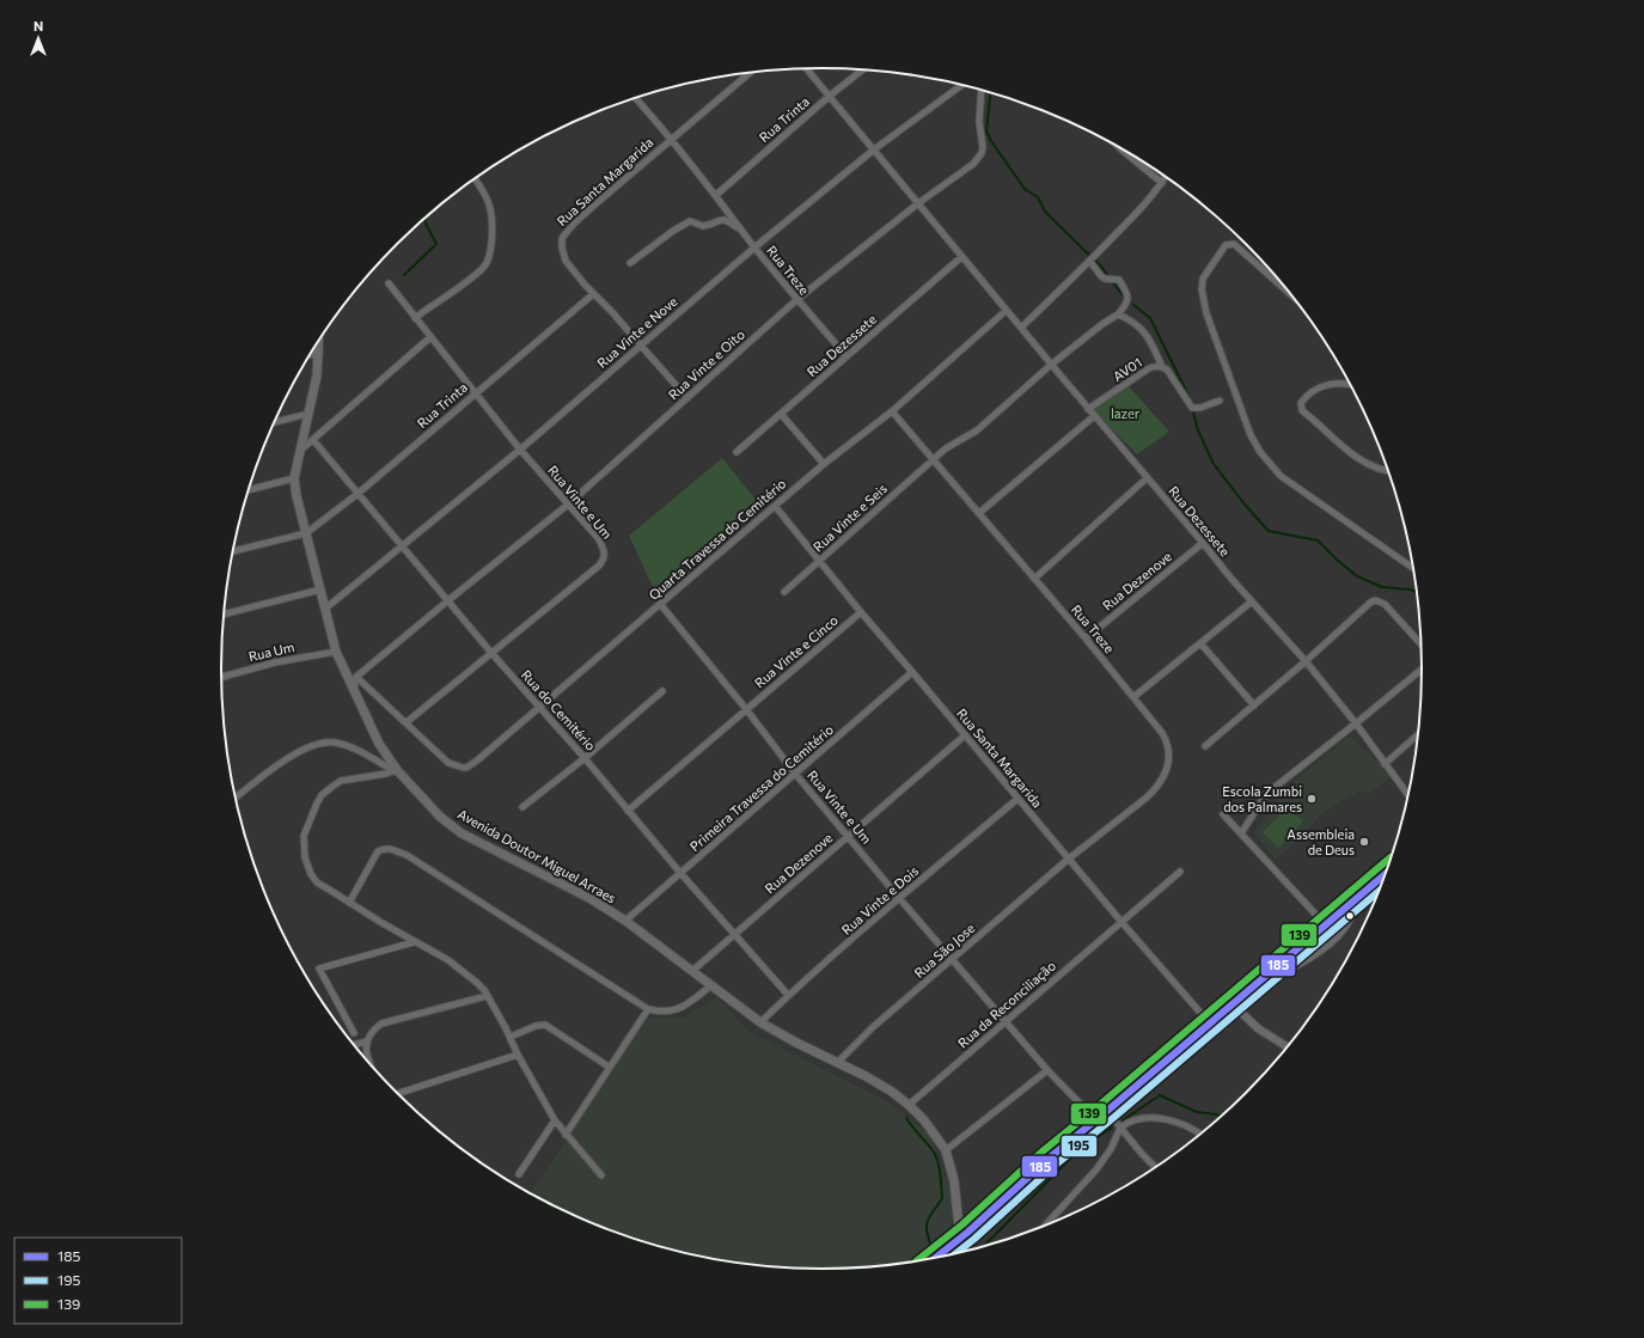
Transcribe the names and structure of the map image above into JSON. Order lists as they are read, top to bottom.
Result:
{
  "streets": {
    "main road": ["Avenida Doutor Miguel Arraes"],
    "street": [
      "Rua Trinta",
      "Rua Santa Margarida",
      "Rua Treze",
      "Rua Vinte e Nove",
      "Rua Dezessete",
      "Rua Vinte e Oito",
      "AV01",
      "Rua Vinte e Um",
      "Rua Vinte e Seis",
      "Quarta Travessa do Cemitério",
      "Rua Dezenove",
      "Rua Um",
      "Rua Vinte e Cinco",
      "Rua do Cemitério",
      "Primeira Travessa do Cemitério",
      "Rua Vinte e Dois",
      "Rua São Jose",
      "Rua da Reconciliação"
    ]
  },
  "crossings": [
    ["Rua Trinta", "Rua Santa Margarida"],
    ["Rua Trinta", "Rua Treze"],
    ["Rua Trinta", "Rua Dezessete"],
    ["Rua Trinta", "Rua Vinte e Um"],
    ["Rua Trinta", "Rua do Cemitério"],
    ["Rua Trinta", "Avenida Doutor Miguel Arraes"],
    ["Rua Santa Margarida", "Rua Treze"],
    ["Rua Santa Margarida", "Rua Vinte e Nove"],
    ["Rua Santa Margarida", "Rua Vinte e Oito"],
    ["Rua Santa Margarida", "Rua Vinte e Seis"],
    ["Rua Santa Margarida", "Quarta Travessa do Cemitério"],
    ["Rua Santa Margarida", "Rua Dezenove"],
    ["Rua Santa Margarida", "Rua Vinte e Cinco"],
    ["Rua Santa Margarida", "Primeira Travessa do Cemitério"],
    ["Rua Santa Margarida", "Rua Vinte e Dois"],
    ["Rua Santa Margarida", "Rua São Jose"],
    ["Rua Santa Margarida", "Rua da Reconciliação"],
    ["Rua Treze", "Rua Vinte e Nove"],
    ["Rua Treze", "Rua Dezessete"],
    ["Rua Treze", "Rua Vinte e Oito"],
    ["Rua Treze", "Rua Vinte e Seis"],
    ["Rua Treze", "Quarta Travessa do Cemitério"],
    ["Rua Treze", "Rua Dezenove"],
    ["Rua Treze", "Rua São Jose"],
    ["Rua Vinte e Nove", "Rua Dezessete"],
    ["Rua Vinte e Nove", "Rua Vinte e Um"],
    ["Rua Vinte e Nove", "Rua do Cemitério"],
    ["Rua Vinte e Nove", "Avenida Doutor Miguel Arraes"],
    ["Rua Dezessete", "Rua Vinte e Oito"],
    ["Rua Dezessete", "AV01"],
    ["Rua Dezessete", "Rua Vinte e Seis"],
    ["Rua Dezessete", "Quarta Travessa do Cemitério"],
    ["Rua Dezessete", "Rua Dezenove"],
    ["Rua Vinte e Oito", "Rua Vinte e Um"],
    ["Rua Vinte e Oito", "Rua do Cemitério"],
    ["Rua Vinte e Um", "Quarta Travessa do Cemitério"],
    ["Rua Vinte e Um", "Rua Dezenove"],
    ["Rua Vinte e Um", "Rua Vinte e Cinco"],
    ["Rua Vinte e Um", "Rua do Cemitério"],
    ["Rua Vinte e Um", "Primeira Travessa do Cemitério"],
    ["Rua Vinte e Um", "Rua Vinte e Dois"],
    ["Rua Vinte e Um", "Rua São Jose"],
    ["Rua Vinte e Um", "Rua da Reconciliação"],
    ["Quarta Travessa do Cemitério", "Rua do Cemitério"],
    ["Rua Dezenove", "Rua do Cemitério"],
    ["Rua Dezenove", "Avenida Doutor Miguel Arraes"],
    ["Rua Um", "Avenida Doutor Miguel Arraes"],
    ["Rua Vinte e Cinco", "Rua do Cemitério"],
    ["Rua do Cemitério", "Primeira Travessa do Cemitério"],
    ["Rua do Cemitério", "Rua Vinte e Dois"],
    ["Primeira Travessa do Cemitério", "Avenida Doutor Miguel Arraes"],
    ["Avenida Doutor Miguel Arraes", "Rua Vinte e Dois"],
    ["Avenida Doutor Miguel Arraes", "Rua São Jose"],
    ["Avenida Doutor Miguel Arraes", "Rua da Reconciliação"]
  ],
  "parks": ["lazer"],
  "places": ["Escola Zumbi dos Palmares", "Assembleia de Deus"],
  "lines": ["transit line 139", "transit line 185", "transit line 195"],
  "legend": ["185", "195", "139"],
  "north": "top"
}
